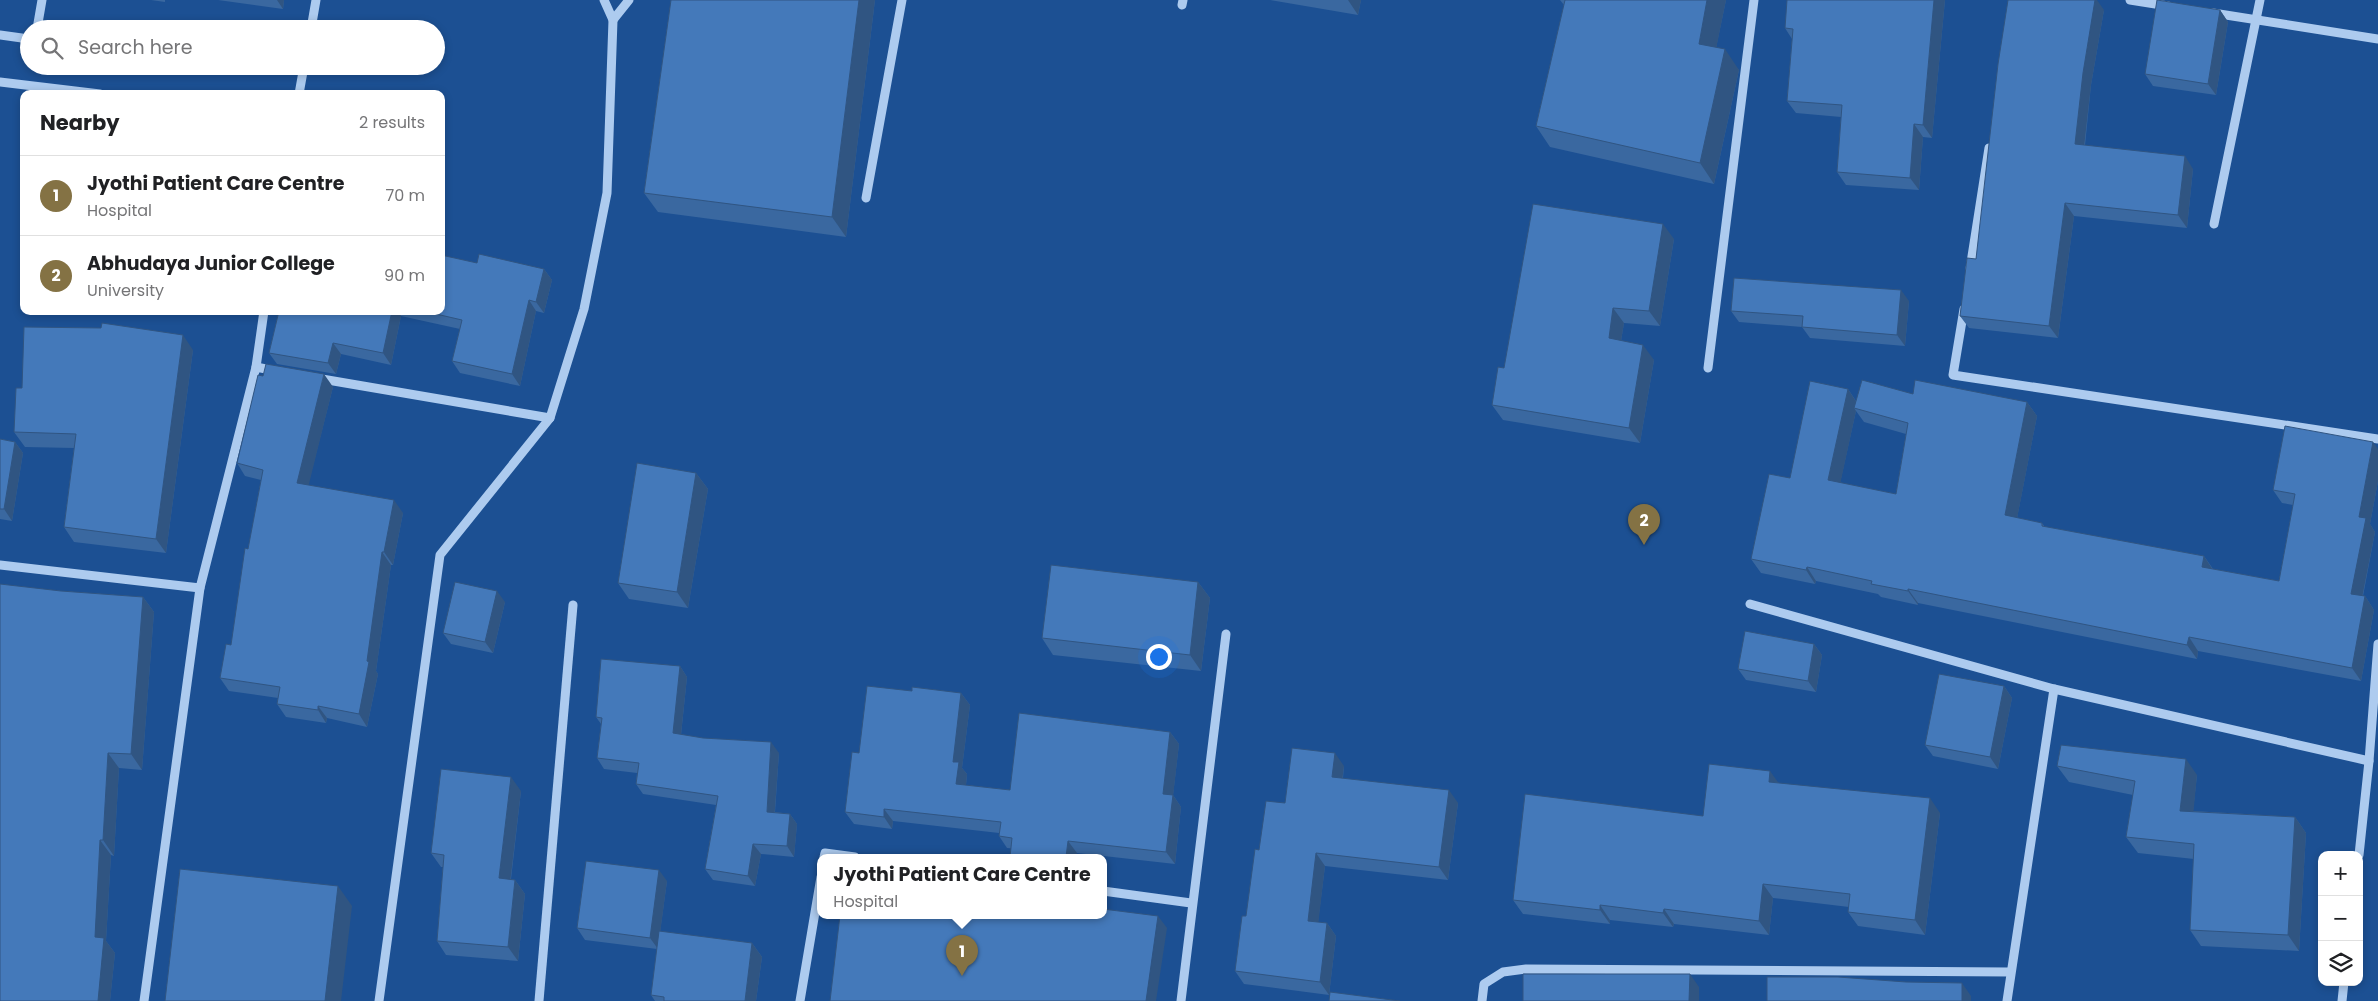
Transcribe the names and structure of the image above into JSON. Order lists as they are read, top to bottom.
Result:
{
  "page": {
    "search": "Search here",
    "heading": ["Nearby", "2 results"],
    "list": [
      {
        "mark": "1",
        "name": "Jyothi Patient Care Centre",
        "note": "Hospital",
        "value": "70 m"
      },
      {
        "mark": "2",
        "name": "Abhudaya Junior College",
        "note": "University",
        "value": "90 m"
      }
    ],
    "pins": ["2", "1"],
    "map_buttons": ["+", "−"],
    "popup": ["Jyothi Patient Care Centre", "Hospital"]
  }
}
